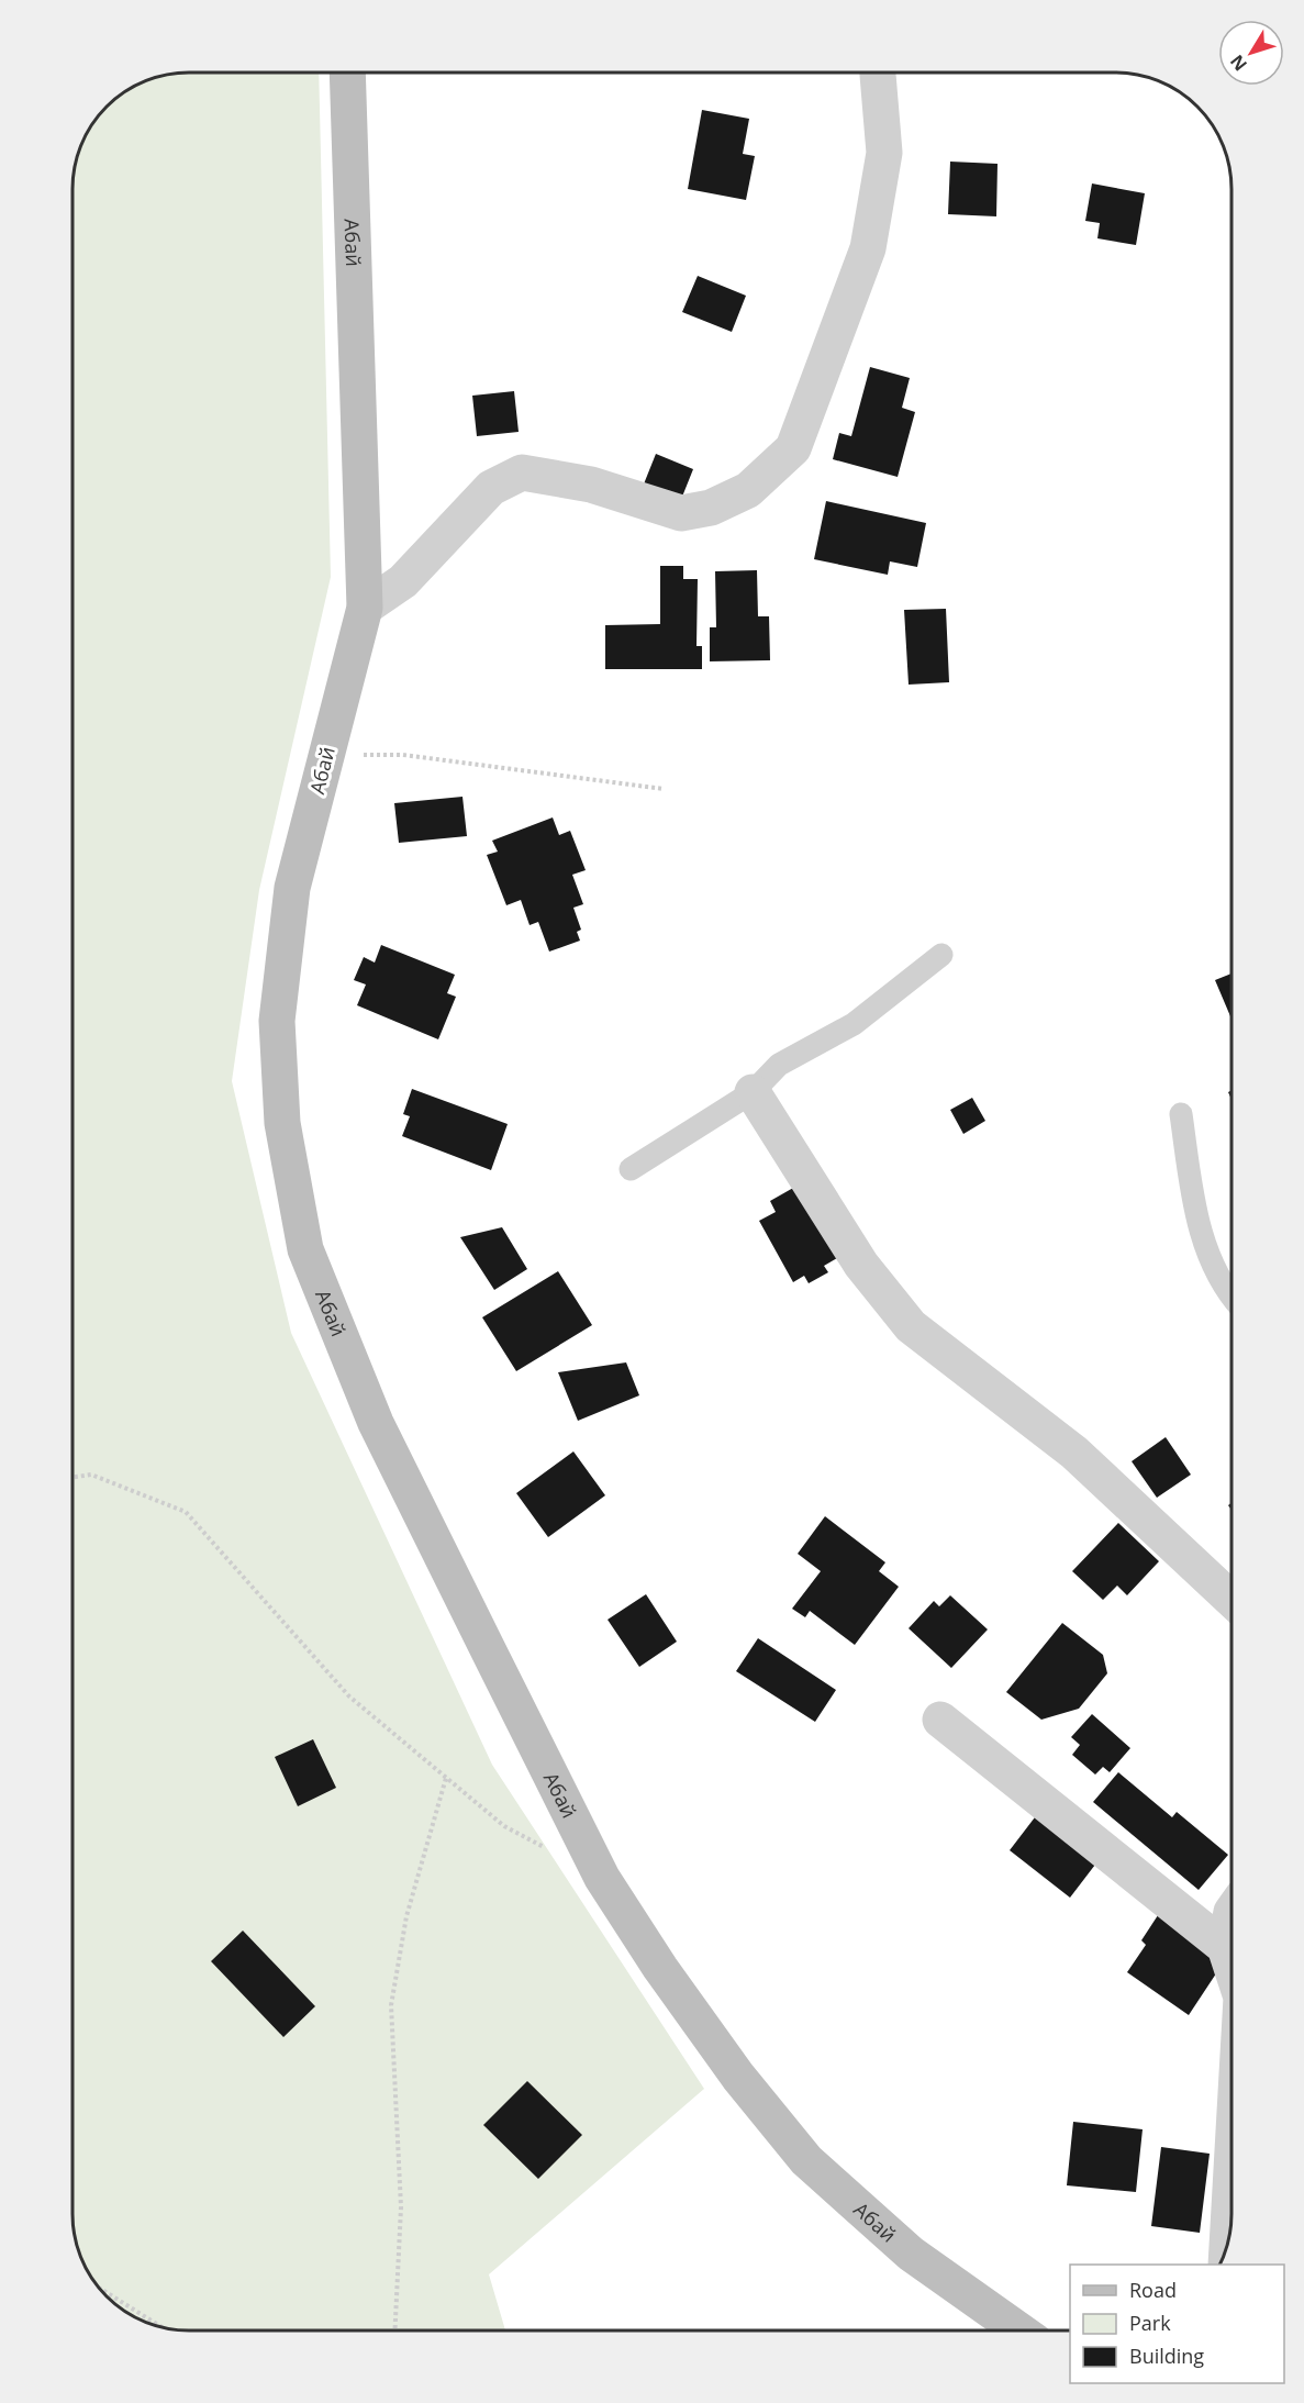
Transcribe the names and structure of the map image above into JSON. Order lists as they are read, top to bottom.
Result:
{
  "streets": {
    "street": ["Абай"]
  },
  "legend": ["Road", "Park", "Building"],
  "north": "bottom left"
}
